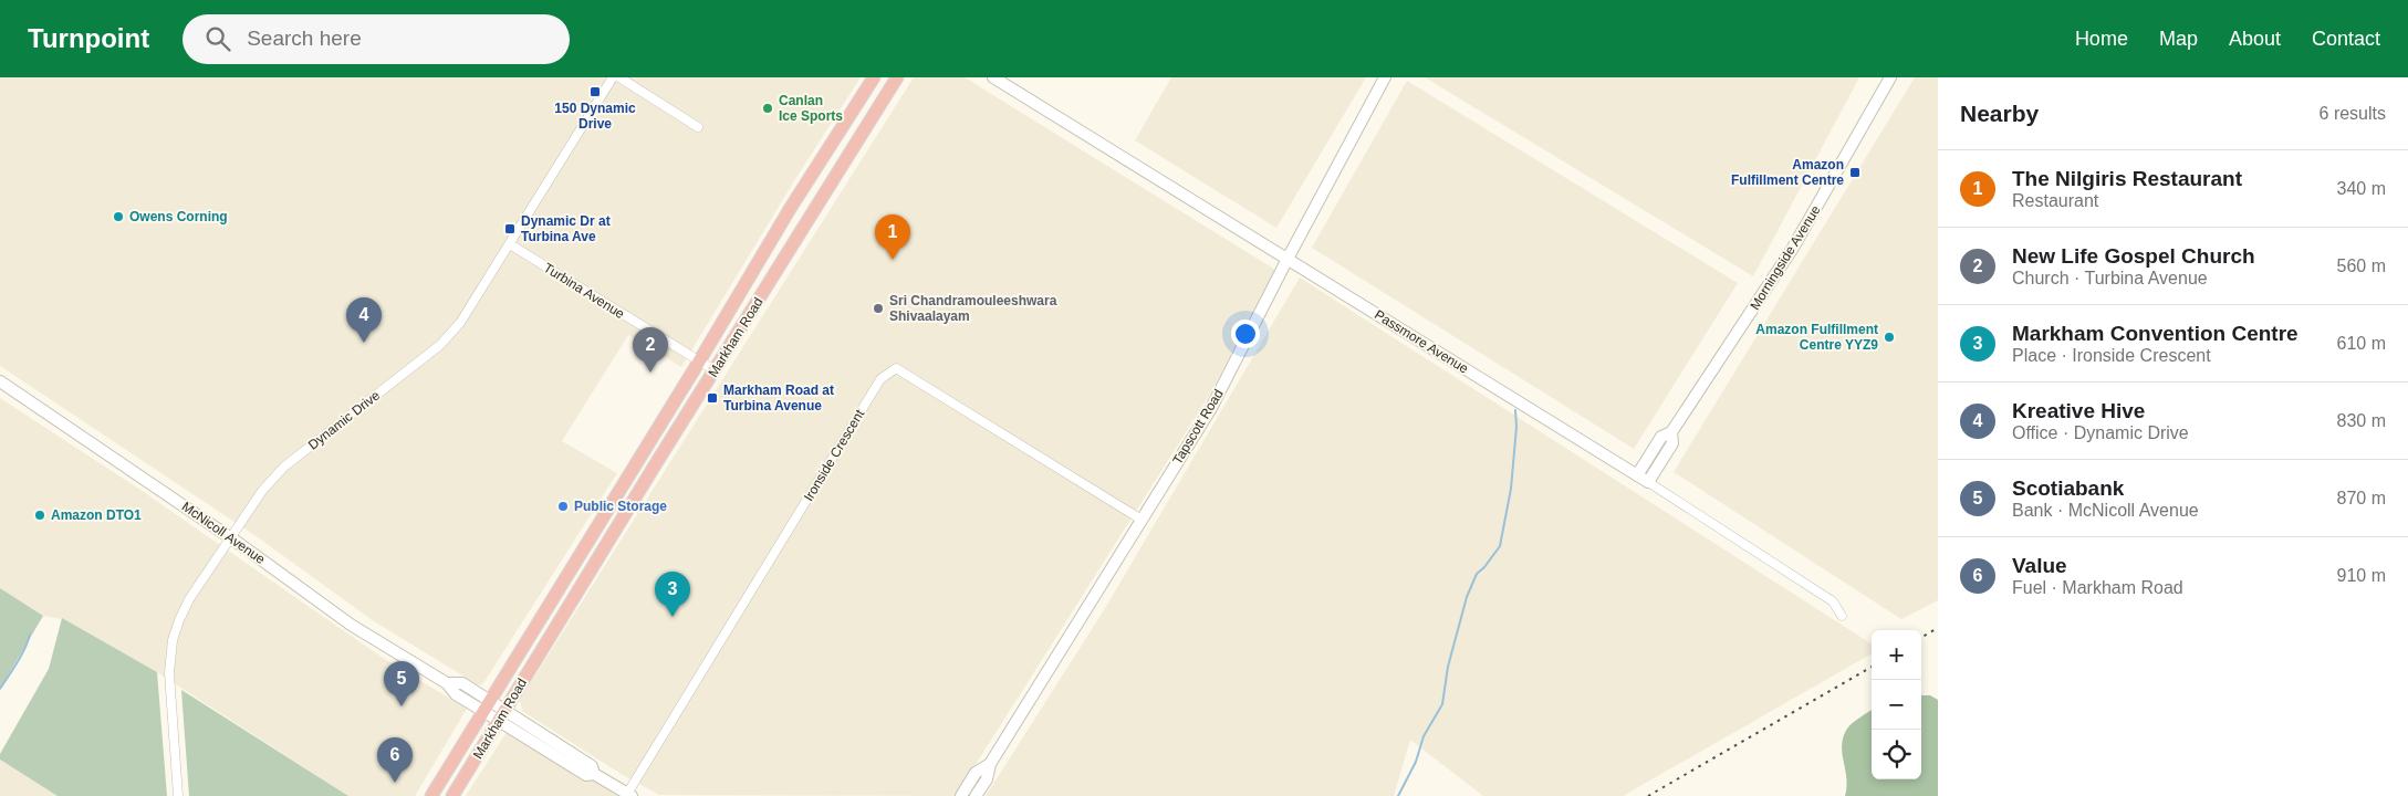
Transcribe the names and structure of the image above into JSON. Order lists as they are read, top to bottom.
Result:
{
  "streets": {
    "main road": ["Markham Road"],
    "street": [
      "Morningside Avenue",
      "Turbina Avenue",
      "Passmore Avenue",
      "Dynamic Drive",
      "Tapscott Road",
      "Ironside Crescent",
      "McNicoll Avenue"
    ]
  },
  "crossings": [
    ["Morningside Avenue", "Passmore Avenue"],
    ["Turbina Avenue", "Markham Road"],
    ["Turbina Avenue", "Dynamic Drive"],
    ["Markham Road", "McNicoll Avenue"],
    ["Passmore Avenue", "Tapscott Road"],
    ["Dynamic Drive", "McNicoll Avenue"],
    ["Tapscott Road", "Ironside Crescent"],
    ["Ironside Crescent", "McNicoll Avenue"]
  ],
  "places": {
    "transit": [
      "150 Dynamic Drive",
      "Amazon Fulfillment Centre",
      "Dynamic Dr at Turbina Ave",
      "Markham Road at Turbina Avenue"
    ],
    "other": [
      "Canlan Ice Sports",
      "Owens Corning",
      "Sri Chandramouleeshwara Shivaalayam",
      "Amazon Fulfillment Centre YYZ9",
      "Public Storage",
      "Amazon DTO1"
    ]
  },
  "page": {
    "header": "Turnpoint",
    "search": "Search here",
    "nav": [
      "Home",
      "Map",
      "About",
      "Contact"
    ],
    "heading": ["Nearby", "6 results"],
    "list": [
      {
        "mark": "1",
        "name": "The Nilgiris Restaurant",
        "note": "Restaurant",
        "value": "340 m"
      },
      {
        "mark": "2",
        "name": "New Life Gospel Church",
        "note": "Church · Turbina Avenue",
        "value": "560 m"
      },
      {
        "mark": "3",
        "name": "Markham Convention Centre",
        "note": "Place · Ironside Crescent",
        "value": "610 m"
      },
      {
        "mark": "4",
        "name": "Kreative Hive",
        "note": "Office · Dynamic Drive",
        "value": "830 m"
      },
      {
        "mark": "5",
        "name": "Scotiabank",
        "note": "Bank · McNicoll Avenue",
        "value": "870 m"
      },
      {
        "mark": "6",
        "name": "Value",
        "note": "Fuel · Markham Road",
        "value": "910 m"
      }
    ],
    "pins": [
      "1",
      "4",
      "2",
      "3",
      "5",
      "6"
    ],
    "map_buttons": ["+", "−"]
  }
}
